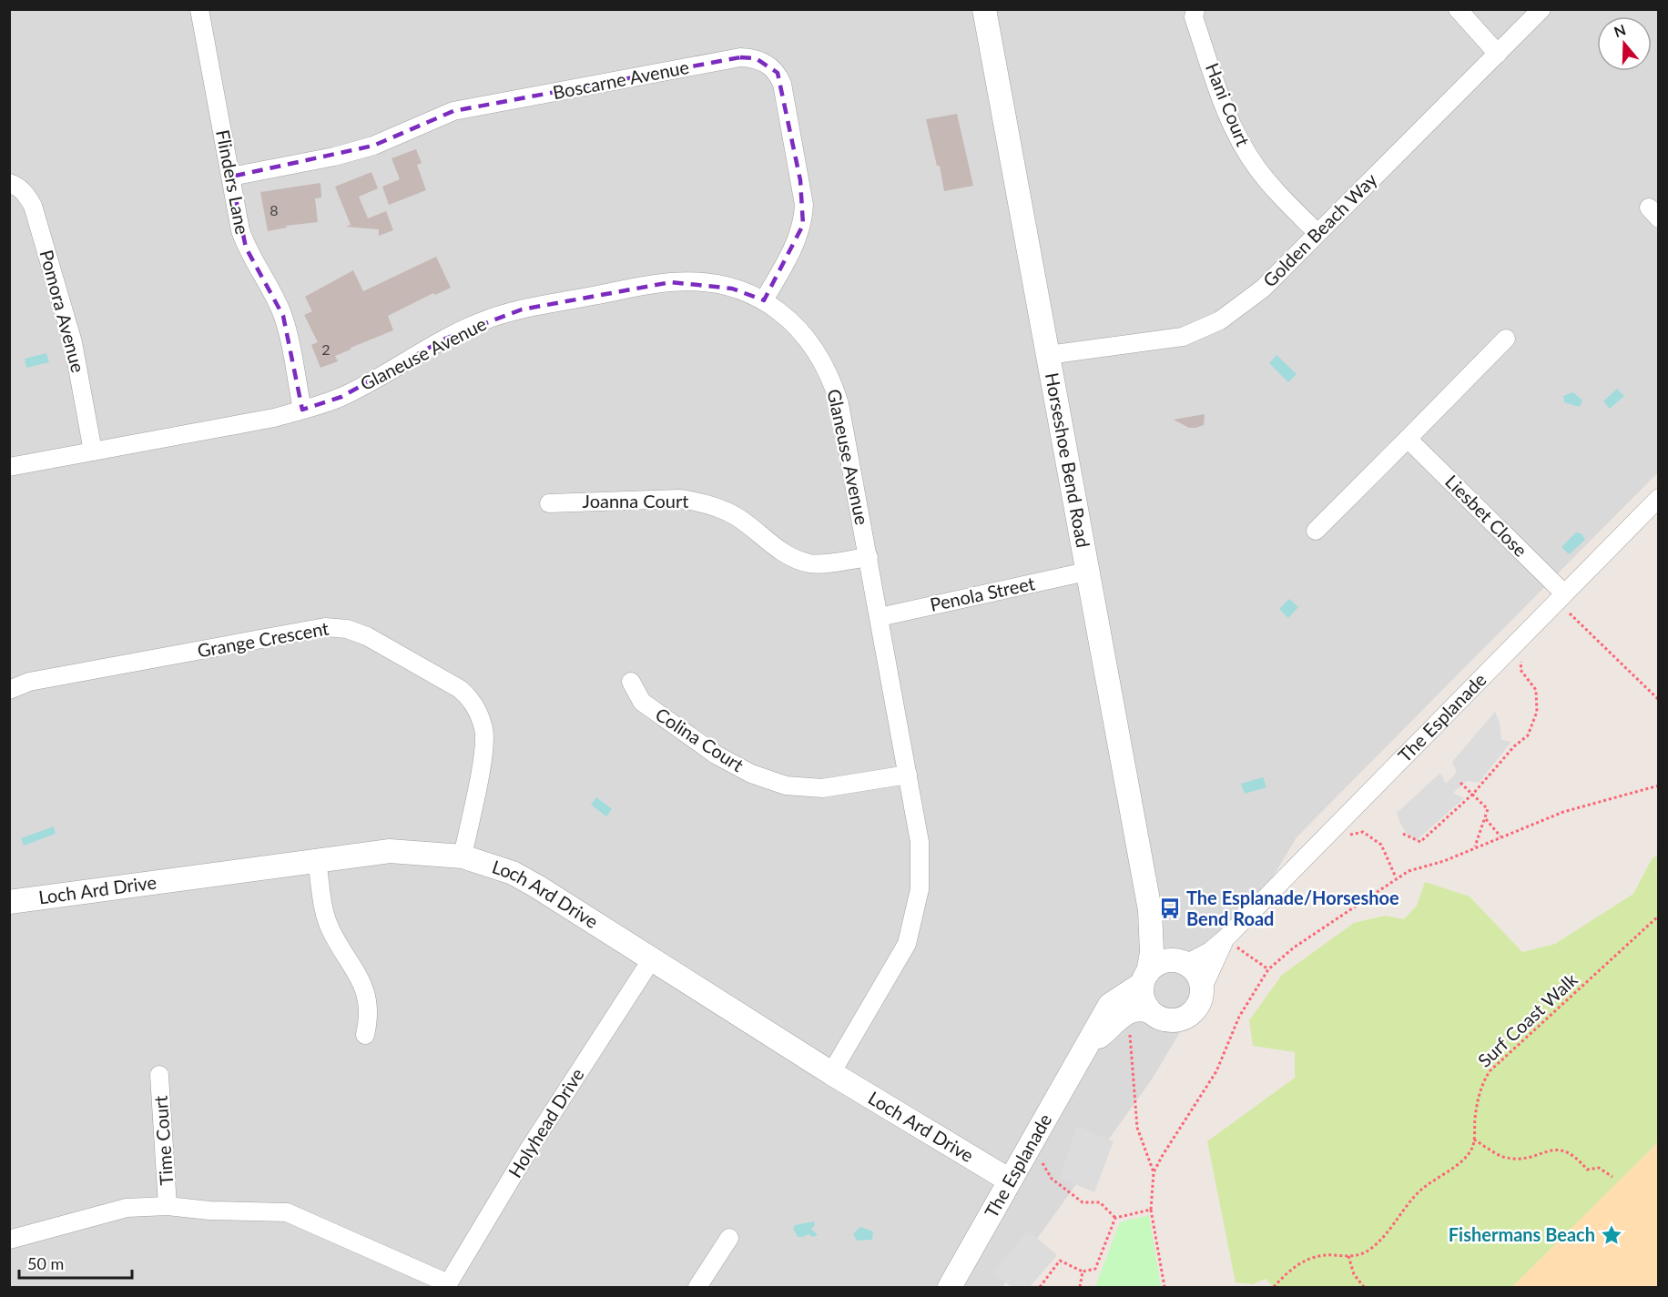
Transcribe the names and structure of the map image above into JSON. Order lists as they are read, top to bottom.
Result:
{
  "streets": {
    "street": [
      "Boscarne Avenue",
      "Hani Court",
      "Flinders Lane",
      "Golden Beach Way",
      "Pomora Avenue",
      "Glaneuse Avenue",
      "Horseshoe Bend Road",
      "Joanna Court",
      "Liesbet Close",
      "Penola Street",
      "Grange Crescent",
      "The Esplanade",
      "Colina Court",
      "Loch Ard Drive",
      "Holyhead Drive",
      "Time Court"
    ],
    "path": ["Surf Coast Walk"]
  },
  "crossings": [
    ["Boscarne Avenue", "Flinders Lane"],
    ["Boscarne Avenue", "Glaneuse Avenue"],
    ["Hani Court", "Golden Beach Way"],
    ["Flinders Lane", "Glaneuse Avenue"],
    ["Golden Beach Way", "Horseshoe Bend Road"],
    ["Pomora Avenue", "Glaneuse Avenue"],
    ["Glaneuse Avenue", "Joanna Court"],
    ["Glaneuse Avenue", "Penola Street"],
    ["Glaneuse Avenue", "Colina Court"],
    ["Glaneuse Avenue", "Loch Ard Drive"],
    ["Horseshoe Bend Road", "Penola Street"],
    ["Horseshoe Bend Road", "The Esplanade"],
    ["Liesbet Close", "The Esplanade"],
    ["Grange Crescent", "Loch Ard Drive"],
    ["The Esplanade", "Loch Ard Drive"],
    ["Loch Ard Drive", "Holyhead Drive"]
  ],
  "places": {
    "bus stop": ["The Esplanade/Horseshoe Bend Road"],
    "place": ["Fishermans Beach"]
  },
  "house_numbers": ["8", "2"],
  "scale_bar": "50 m",
  "north": "top"
}
